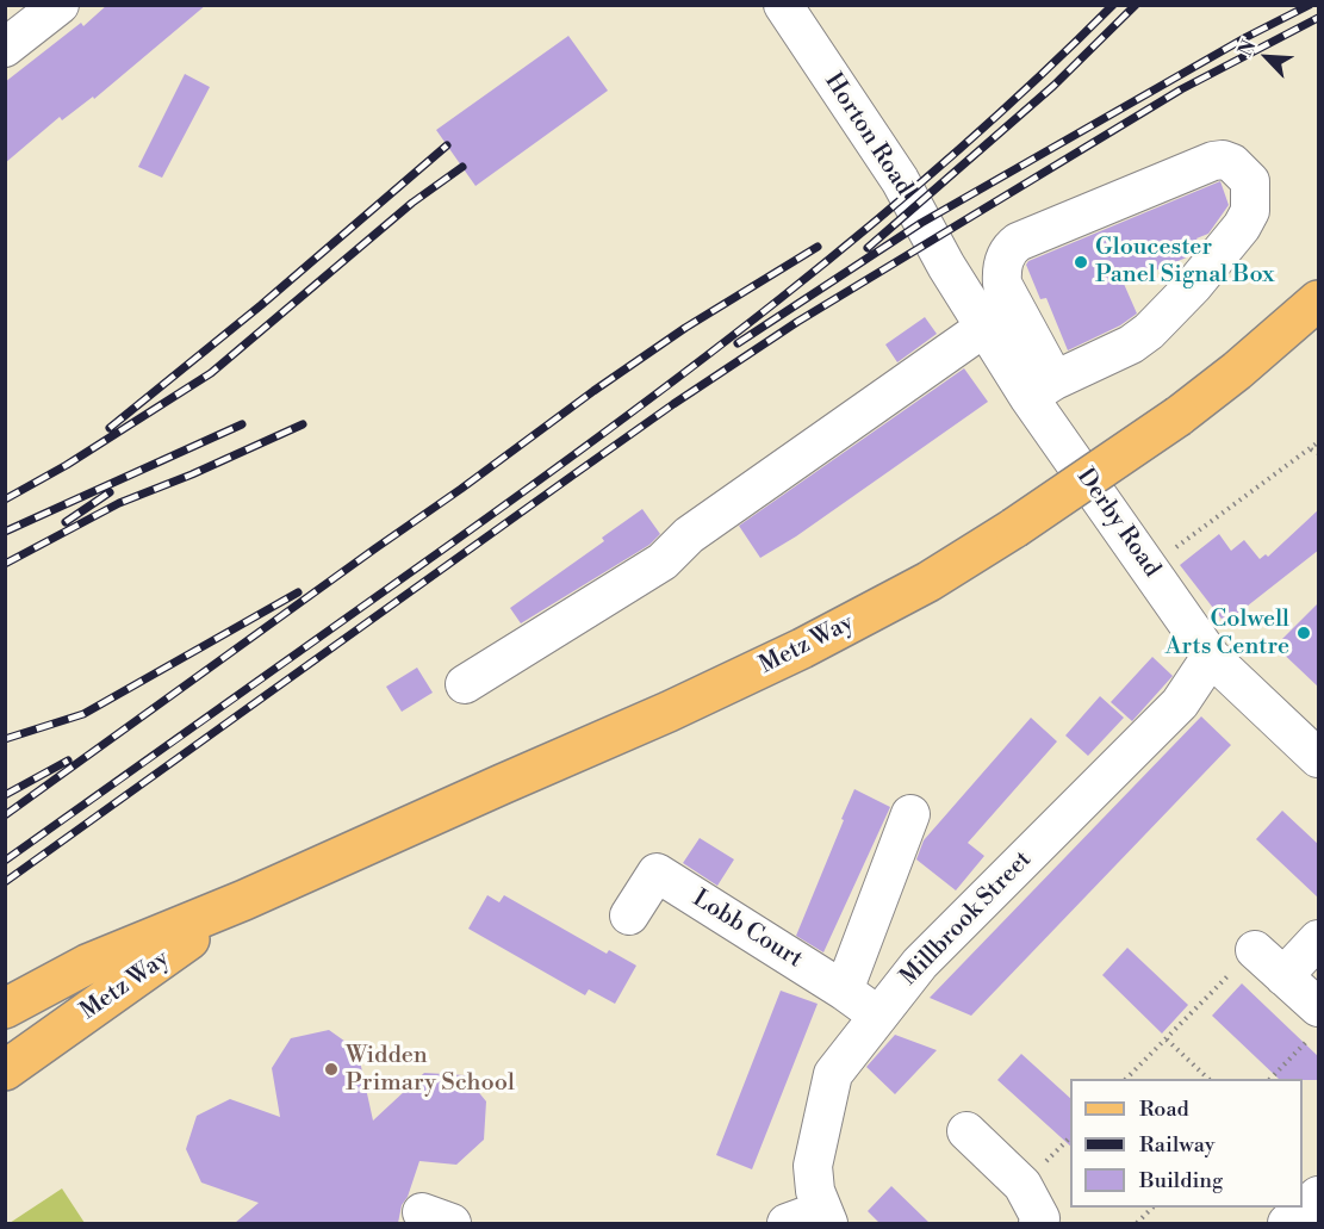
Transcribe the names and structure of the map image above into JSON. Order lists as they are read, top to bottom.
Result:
{
  "streets": {
    "main road": ["Metz Way"],
    "street": [
      "Horton Road",
      "Derby Road",
      "Millbrook Street",
      "Lobb Court"
    ]
  },
  "crossings": [
    ["Horton Road", "Derby Road"],
    ["Derby Road", "Millbrook Street"],
    ["Millbrook Street", "Lobb Court"]
  ],
  "places": ["Gloucester Panel Signal Box", "Colwell Arts Centre", "Widden Primary School"],
  "legend": ["Road", "Railway", "Building"],
  "north": "top left"
}
